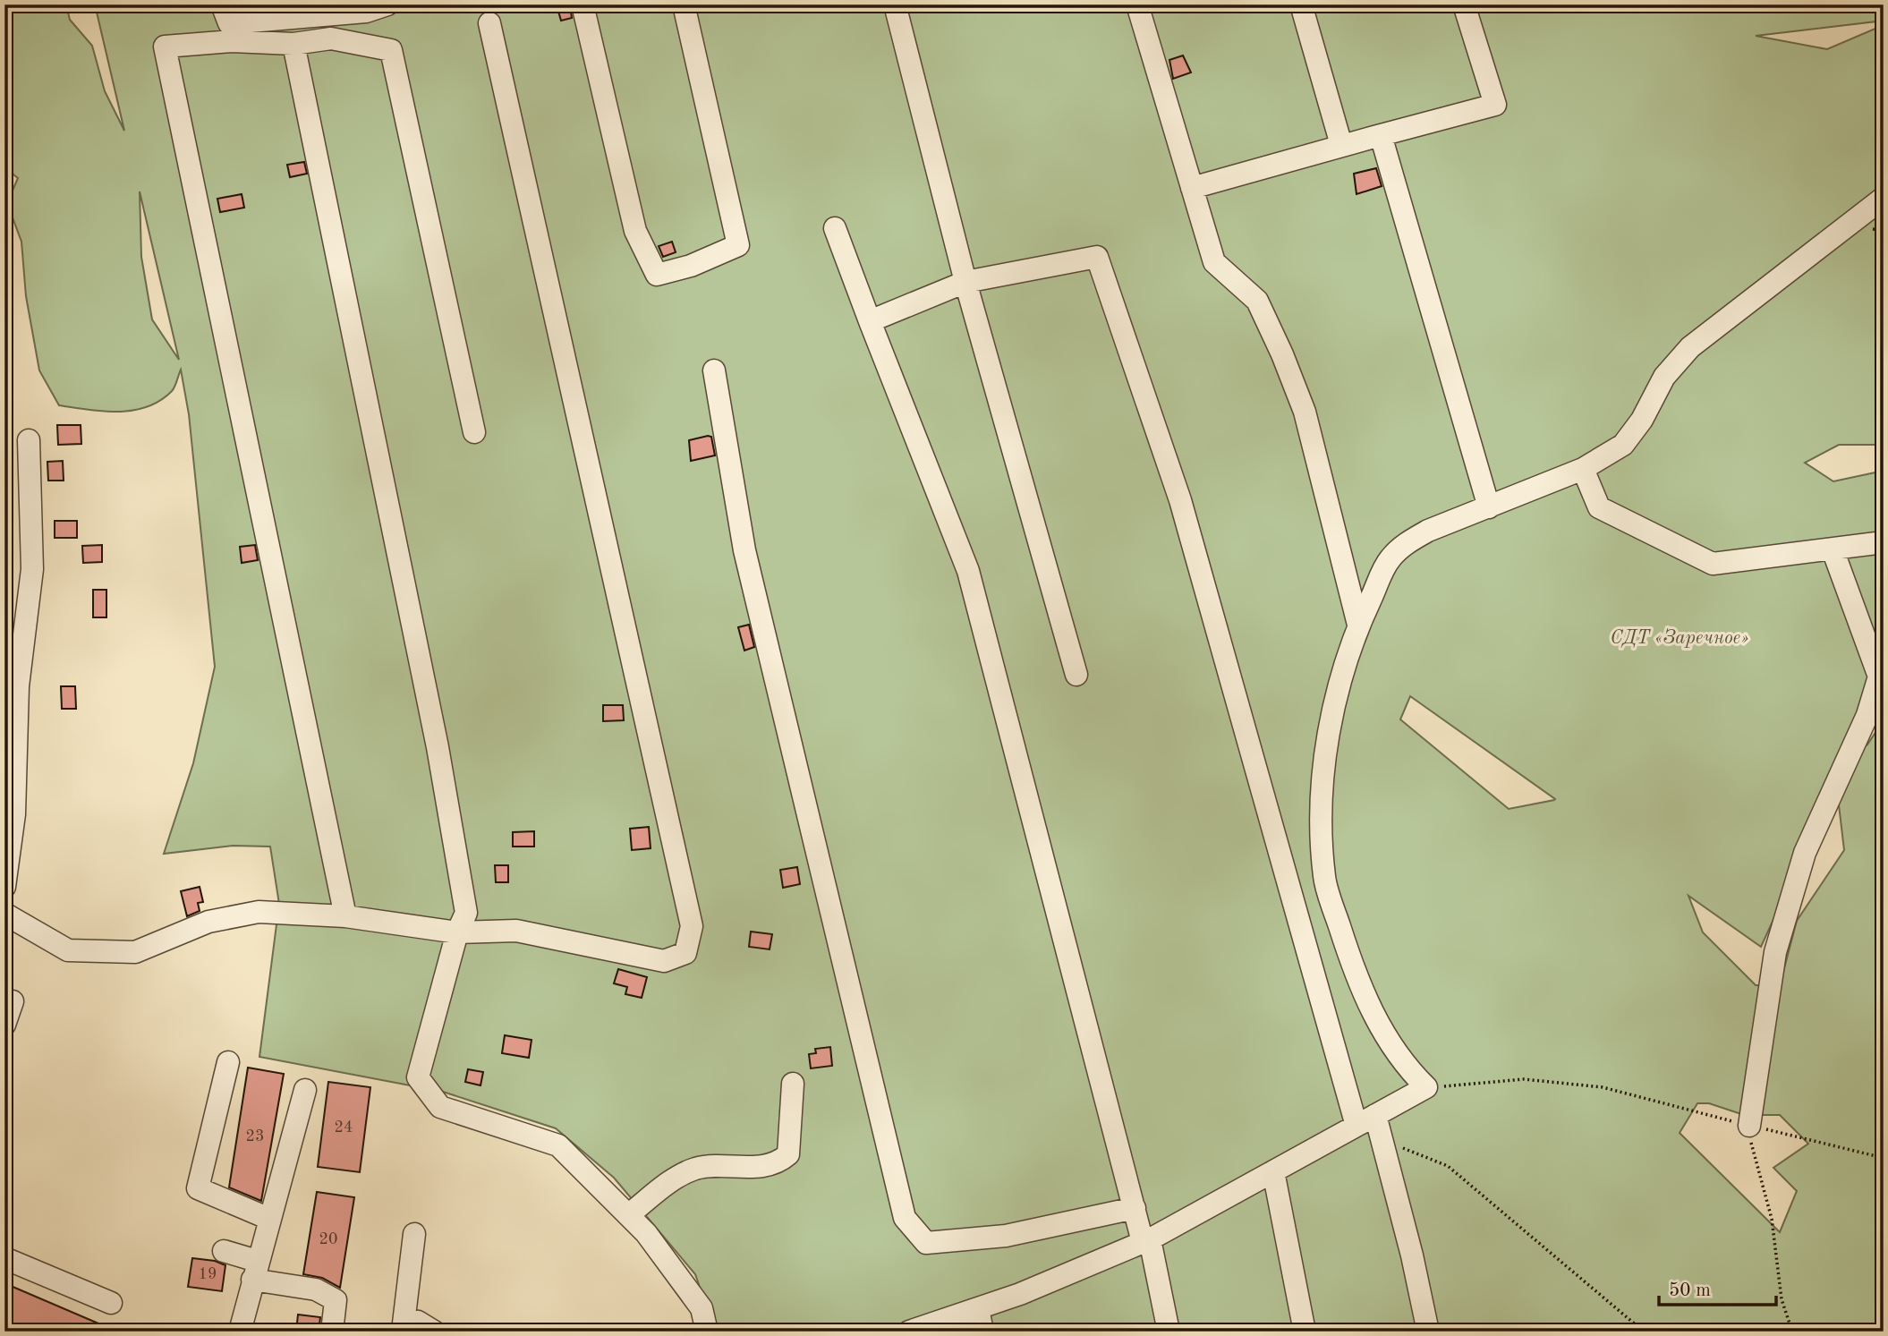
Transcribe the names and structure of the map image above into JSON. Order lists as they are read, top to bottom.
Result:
{
  "parks": ["СДТ «Заречное»"],
  "house_numbers": [
    "24",
    "23",
    "20",
    "19"
  ],
  "scale_bar": "50 m"
}
